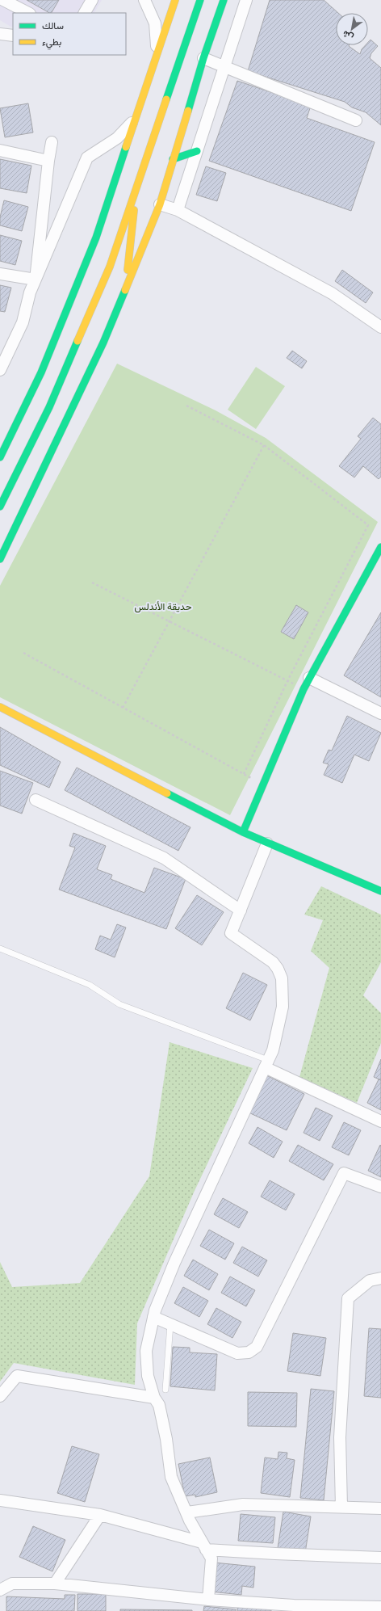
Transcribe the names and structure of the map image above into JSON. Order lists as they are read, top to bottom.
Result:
{
  "parks": ["حديقة الأندلس"],
  "legend": ["سالك", "بطيء"],
  "north": "bottom left"
}
